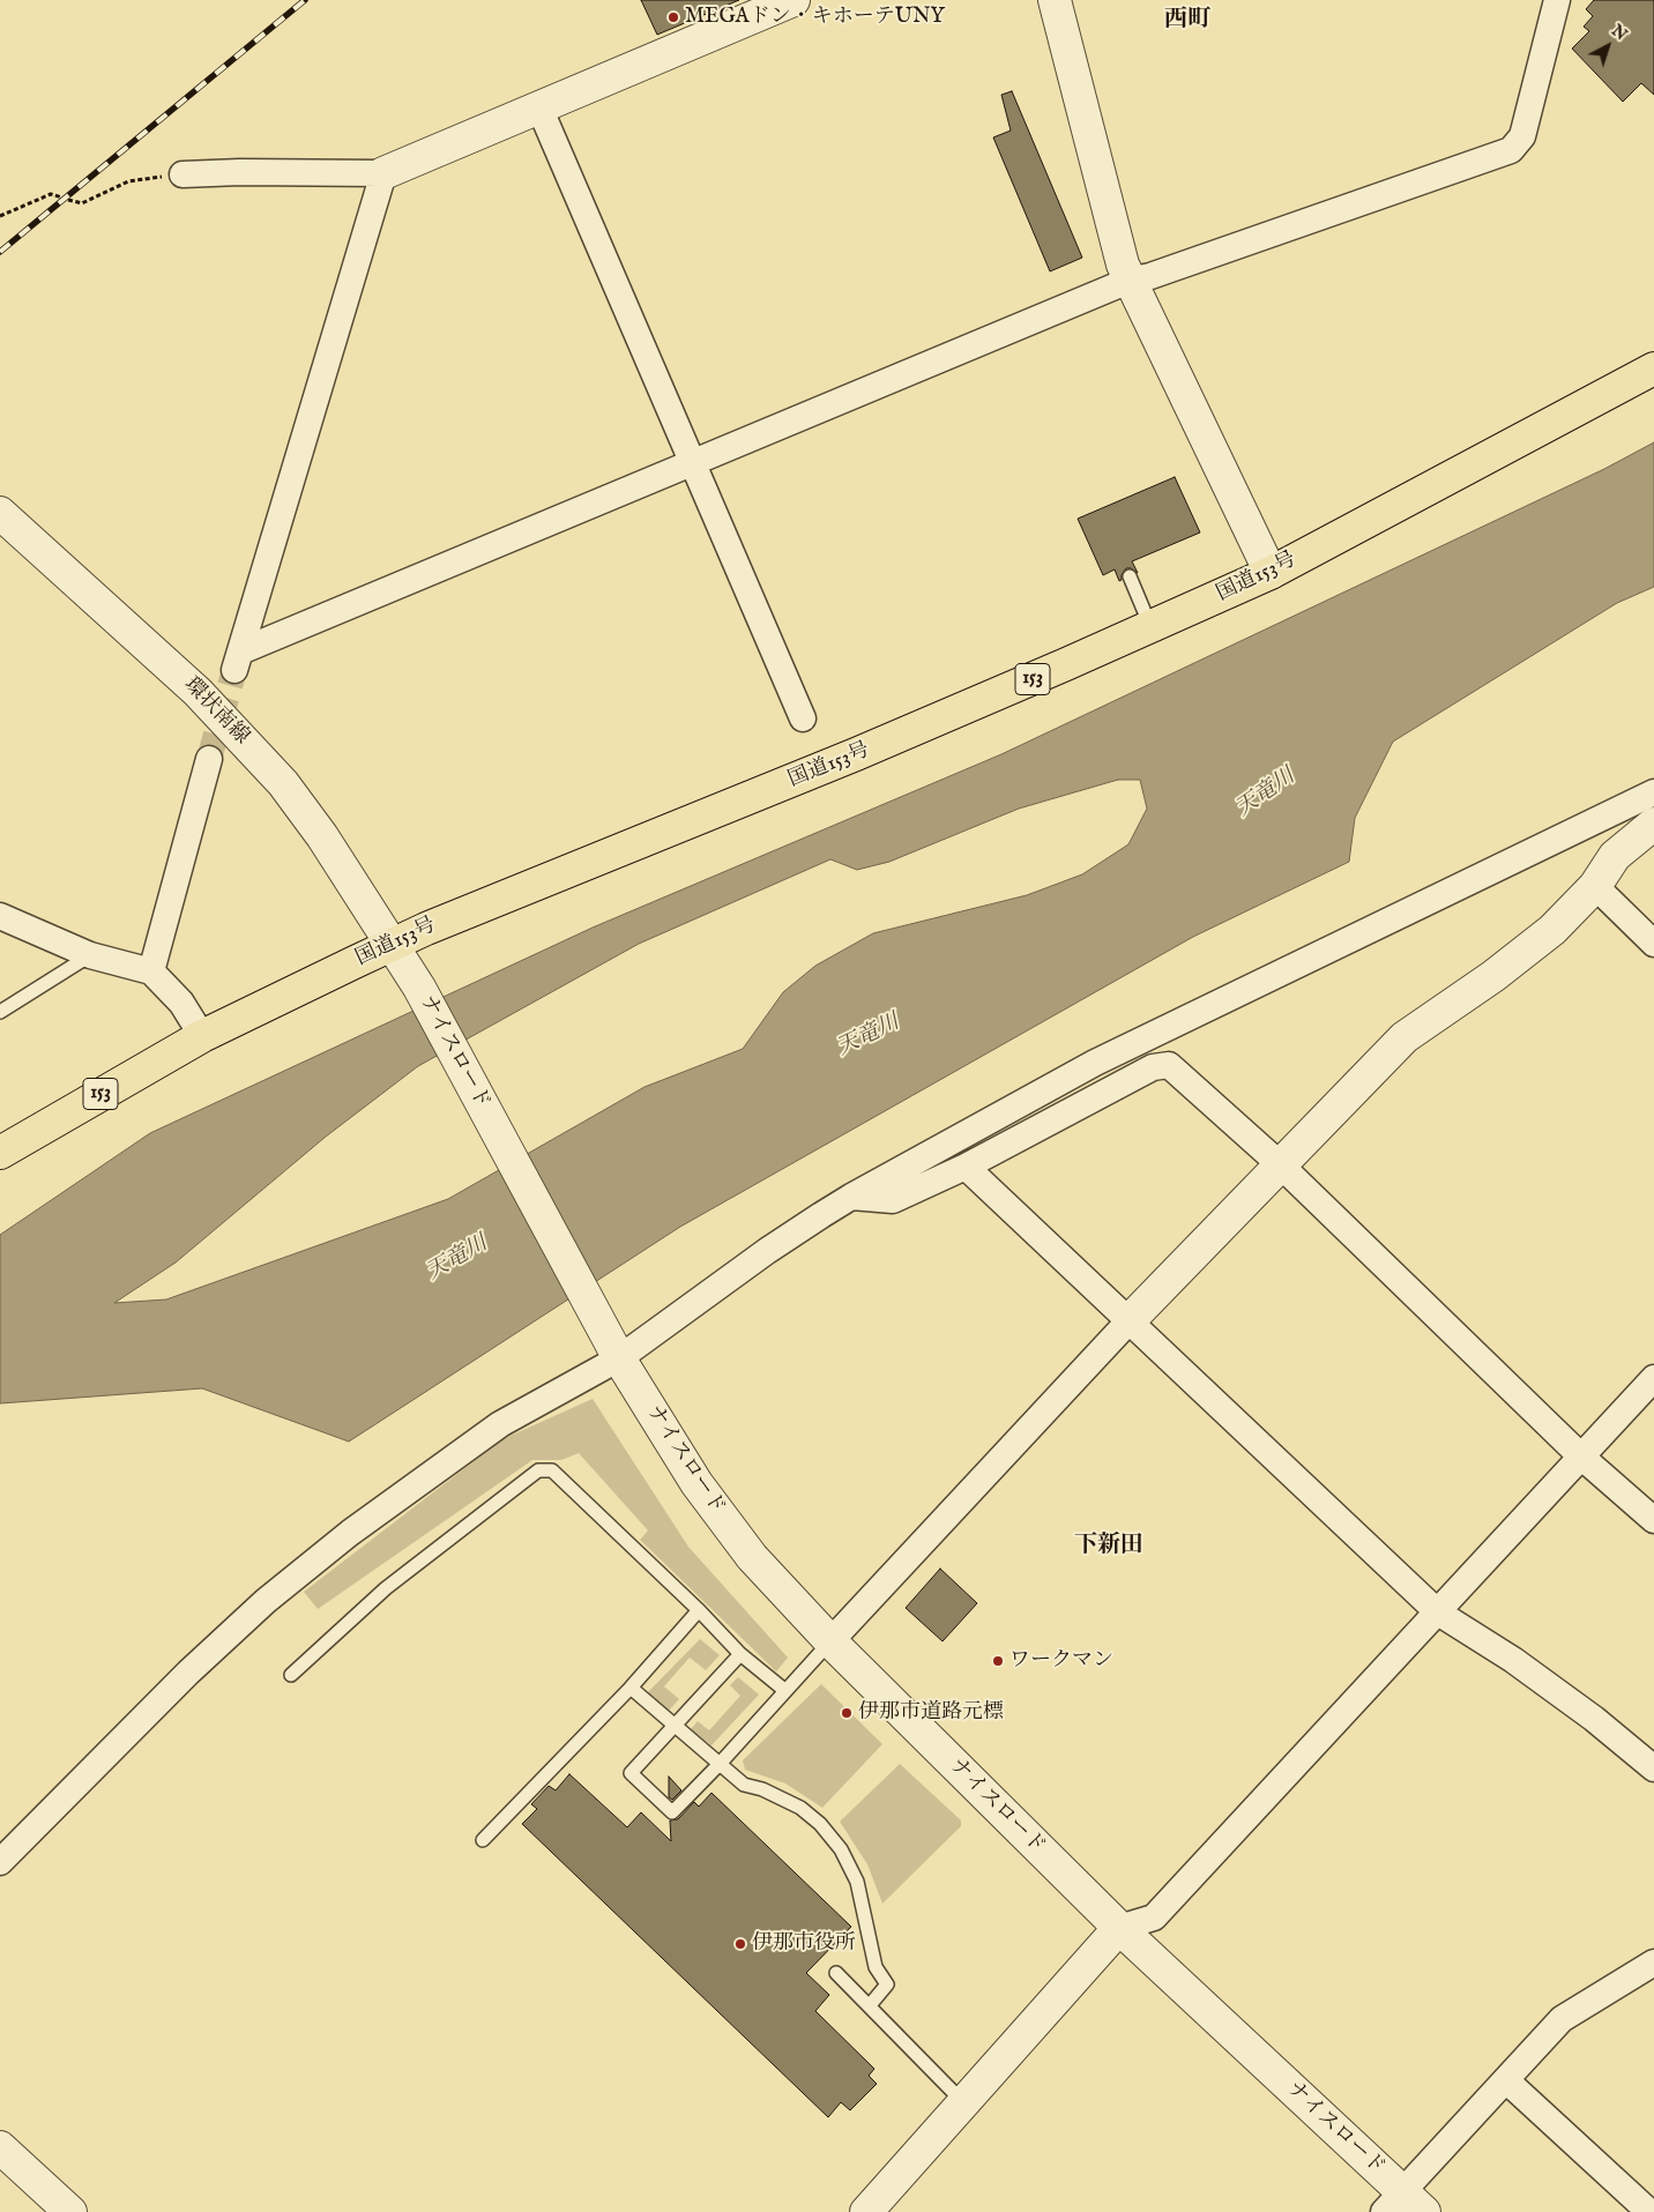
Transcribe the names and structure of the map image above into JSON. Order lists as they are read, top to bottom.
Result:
{
  "streets": {
    "highway": ["国道153号", "153"],
    "street": ["環状南線", "ナイスロード"]
  },
  "crossings": [
    ["国道153号", "環状南線"],
    ["国道153号", "ナイスロード"],
    ["環状南線", "ナイスロード"]
  ],
  "districts": ["西町", "下新田"],
  "water": ["天竜川"],
  "places": [
    "MEGAドン・キホーテUNY",
    "ワークマン",
    "伊那市道路元標",
    "伊那市役所"
  ],
  "north": "top right"
}
